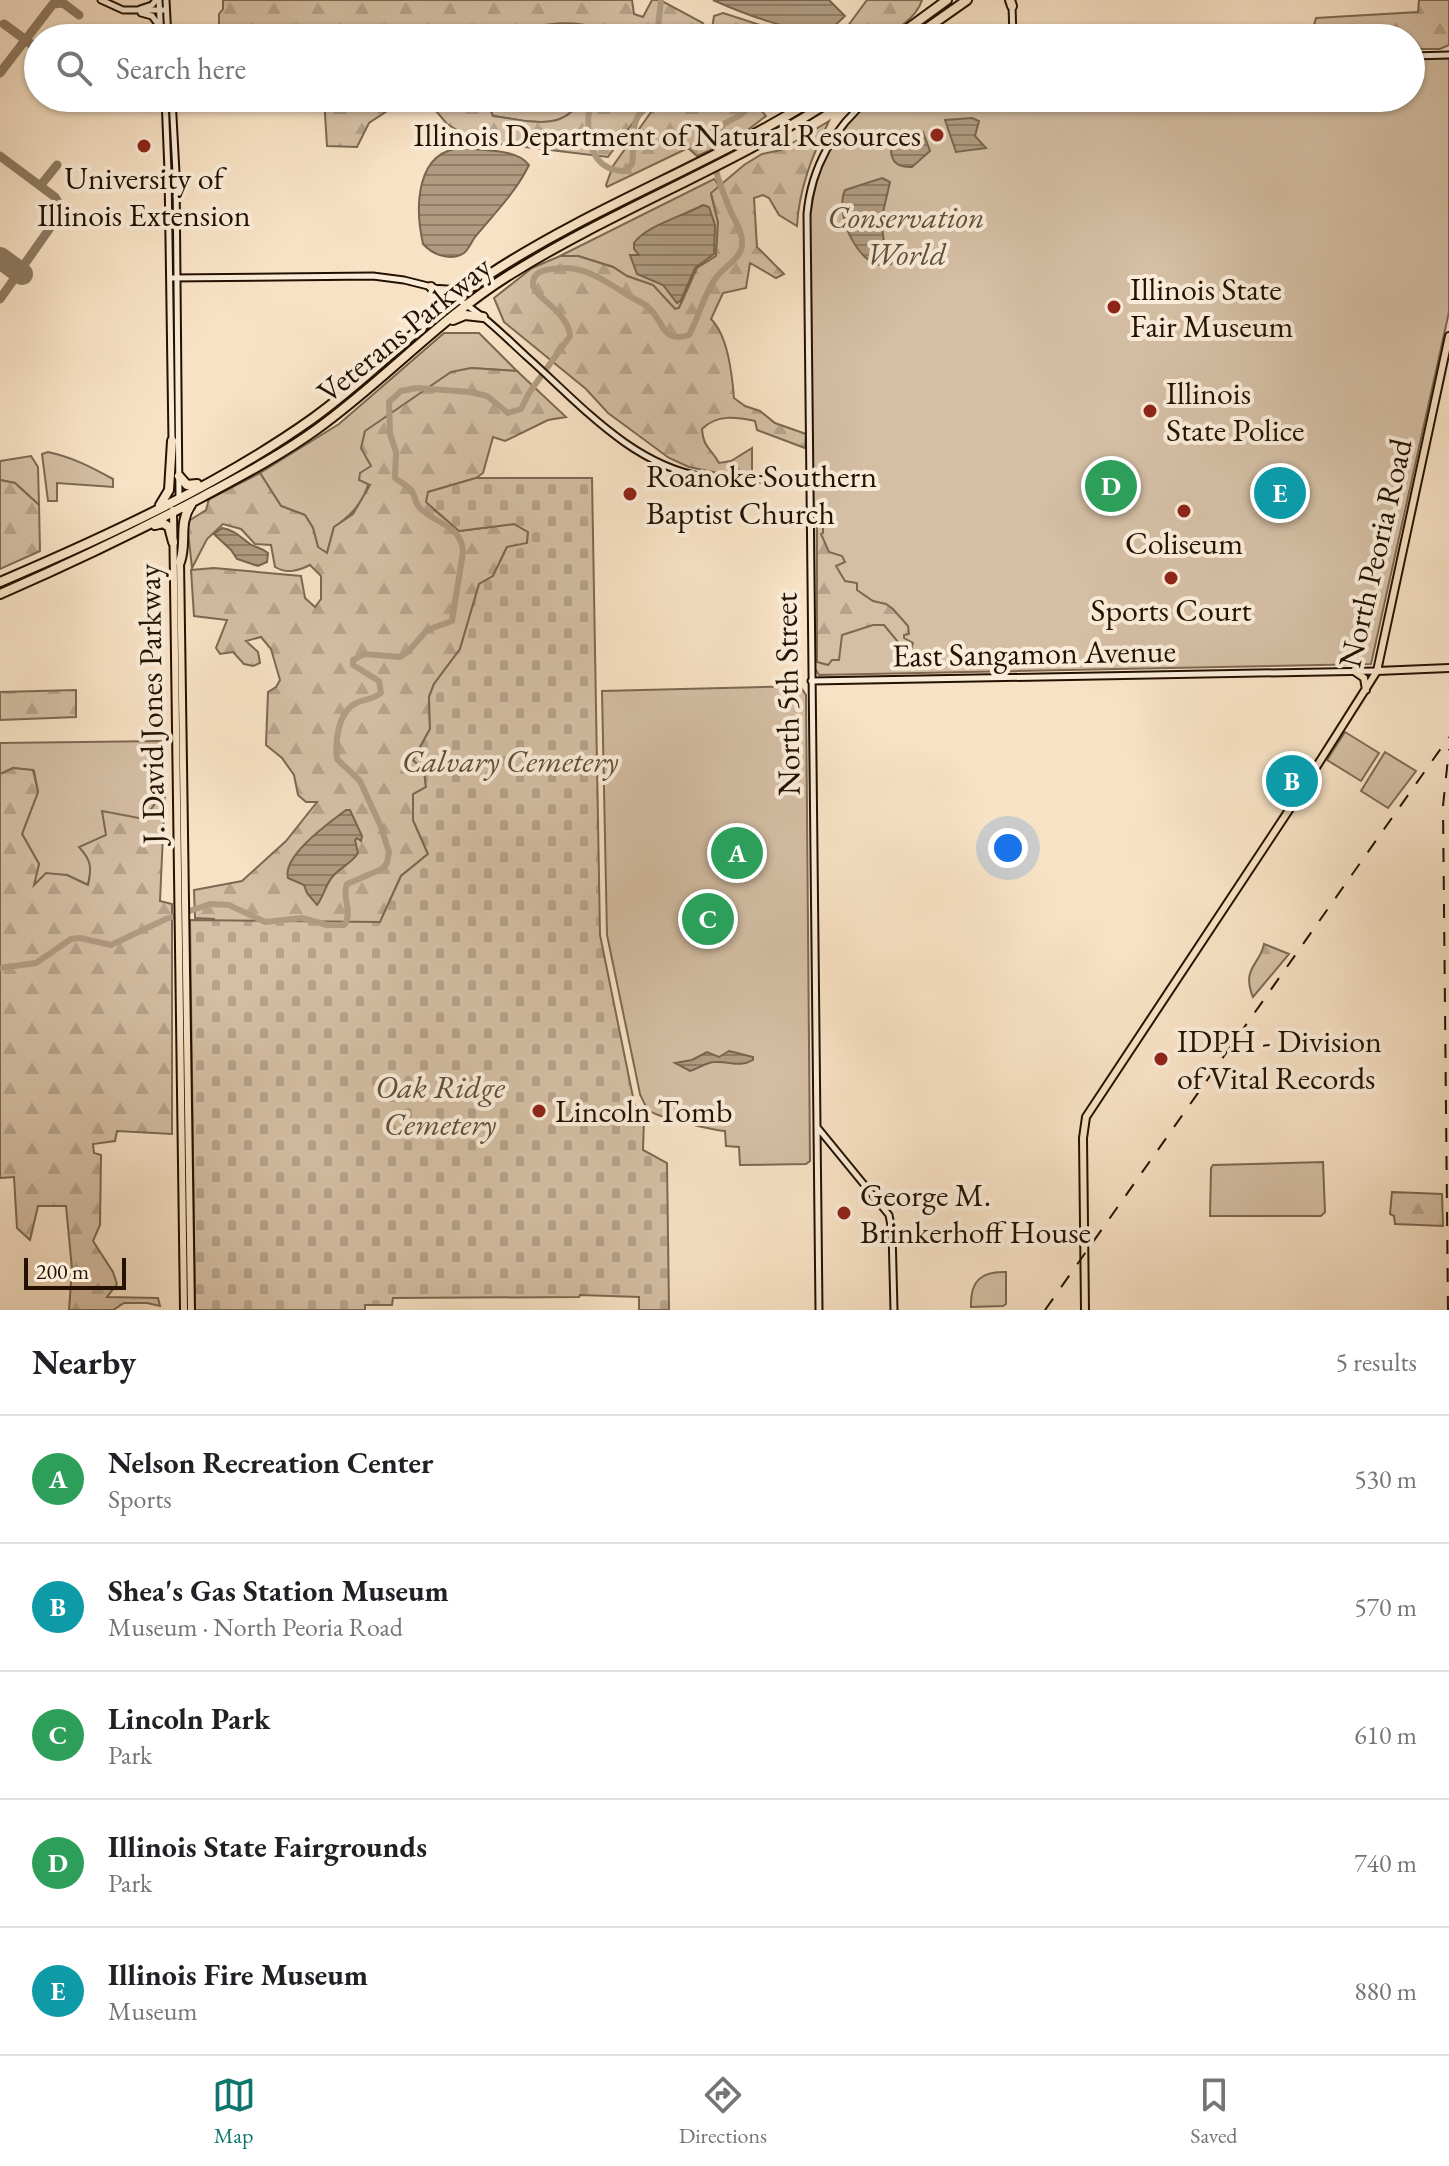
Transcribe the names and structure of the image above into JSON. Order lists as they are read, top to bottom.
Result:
{
  "streets": {
    "highway": ["Veterans Parkway"],
    "main road": [
      "North Peoria Road",
      "East Sangamon Avenue",
      "North 5th Street",
      "J. David Jones Parkway"
    ]
  },
  "crossings": [
    ["Veterans Parkway", "J. David Jones Parkway"],
    ["North Peoria Road", "East Sangamon Avenue"],
    ["East Sangamon Avenue", "North 5th Street"]
  ],
  "parks": ["Conservation World", "Calvary Cemetery", "Oak Ridge Cemetery"],
  "places": [
    "Illinois Department of Natural Resources",
    "University of Illinois Extension",
    "Illinois State Fair Museum",
    "Illinois State Police",
    "Roanoke Southern Baptist Church",
    "Coliseum",
    "Sports Court",
    "IDPH - Division of Vital Records",
    "Lincoln Tomb",
    "George M. Brinkerhoff House"
  ],
  "scale_bar": "200 m",
  "page": {
    "search": "Search here",
    "pins": [
      "D",
      "E",
      "B",
      "A",
      "C"
    ],
    "scale": "200 m",
    "heading": ["Nearby", "5 results"],
    "list": [
      {
        "mark": "A",
        "name": "Nelson Recreation Center",
        "note": "Sports",
        "value": "530 m"
      },
      {
        "mark": "B",
        "name": "Shea's Gas Station Museum",
        "note": "Museum · North Peoria Road",
        "value": "570 m"
      },
      {
        "mark": "C",
        "name": "Lincoln Park",
        "note": "Park",
        "value": "610 m"
      },
      {
        "mark": "D",
        "name": "Illinois State Fairgrounds",
        "note": "Park",
        "value": "740 m"
      },
      {
        "mark": "E",
        "name": "Illinois Fire Museum",
        "note": "Museum",
        "value": "880 m"
      }
    ],
    "nav": ["Map", "Directions", "Saved"]
  }
}
